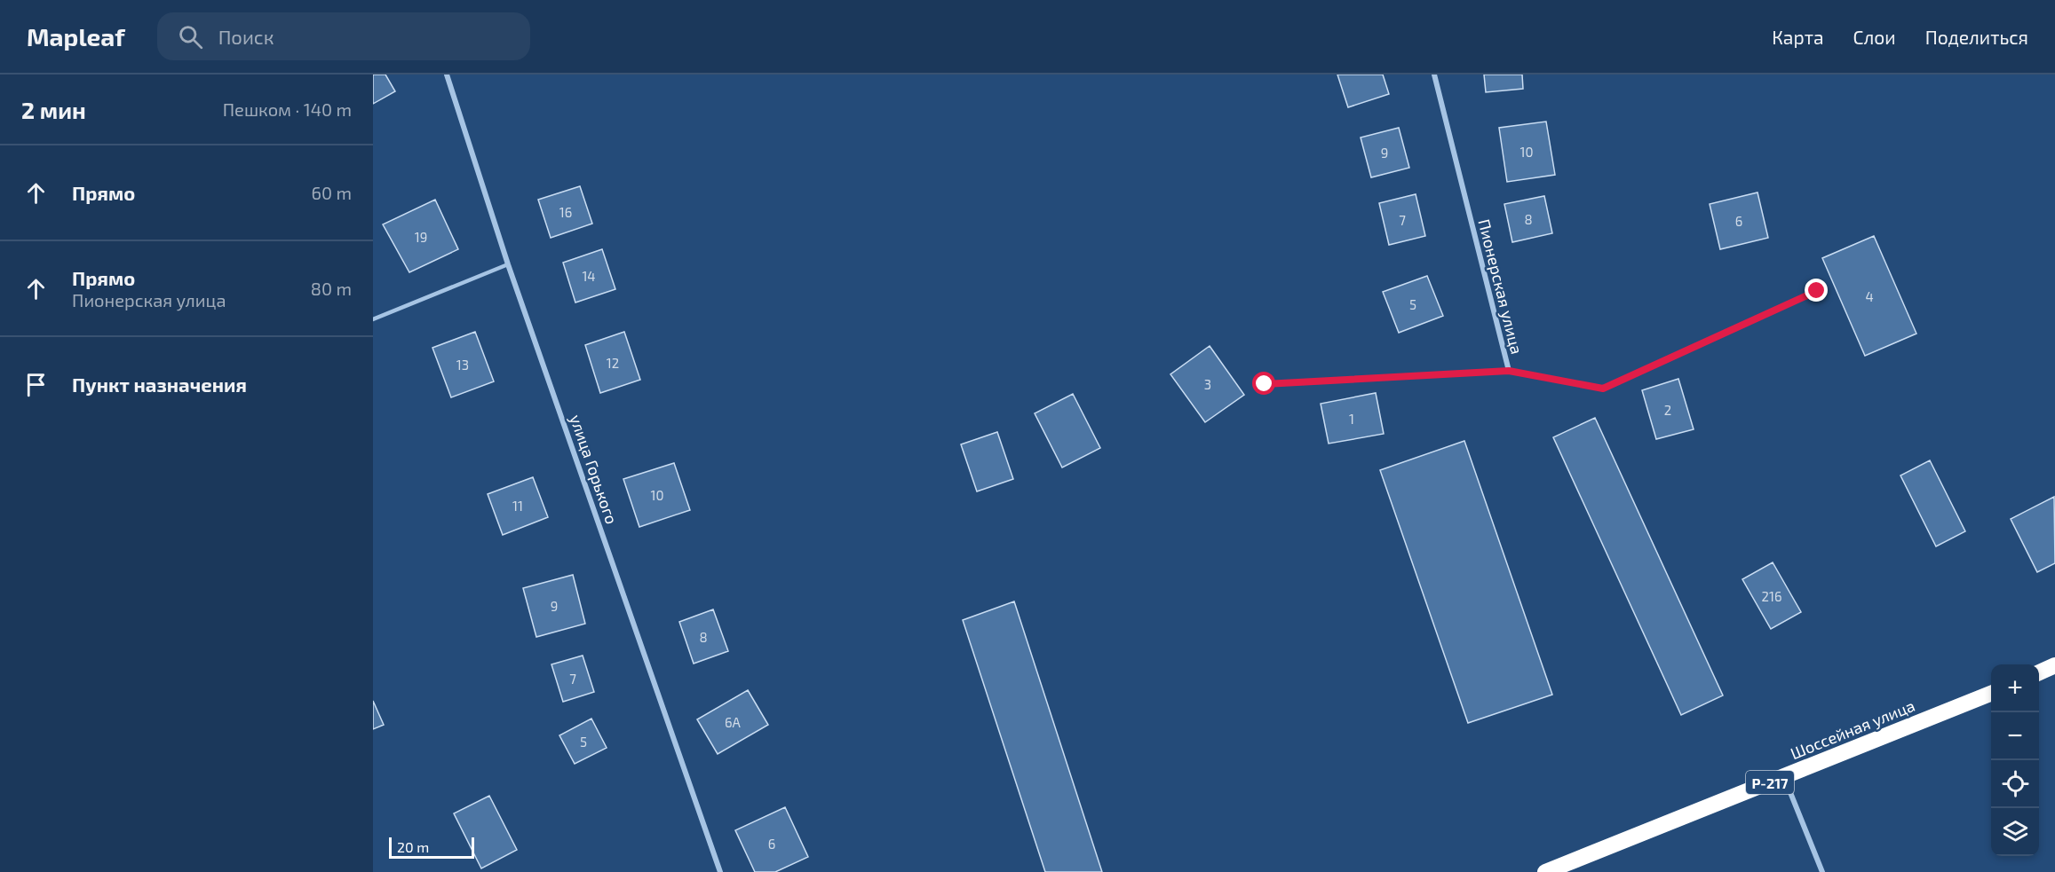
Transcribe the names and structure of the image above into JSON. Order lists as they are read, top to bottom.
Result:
{
  "streets": {
    "highway": ["Шоссейная улица", "Р-217"],
    "street": ["Пионерская улица", "улица Горького"]
  },
  "house_numbers": [
    "10",
    "9",
    "16",
    "8",
    "7",
    "6",
    "19",
    "14",
    "4",
    "5",
    "12",
    "13",
    "3",
    "2",
    "1",
    "10",
    "11",
    "216",
    "9",
    "8",
    "7",
    "6А",
    "5",
    "6"
  ],
  "scale_bar": "20 m",
  "page": {
    "header": "Mapleaf",
    "search": "Поиск",
    "nav": ["Карта", "Слои", "Поделиться"],
    "heading": ["2 мин", "Пешком · 140 m"],
    "list": [
      ["Прямо", "60 m"],
      ["Прямо", "Пионерская улица", "80 m"],
      "Пункт назначения"
    ],
    "map_buttons": ["+", "−"],
    "scale": "20 m"
  }
}
